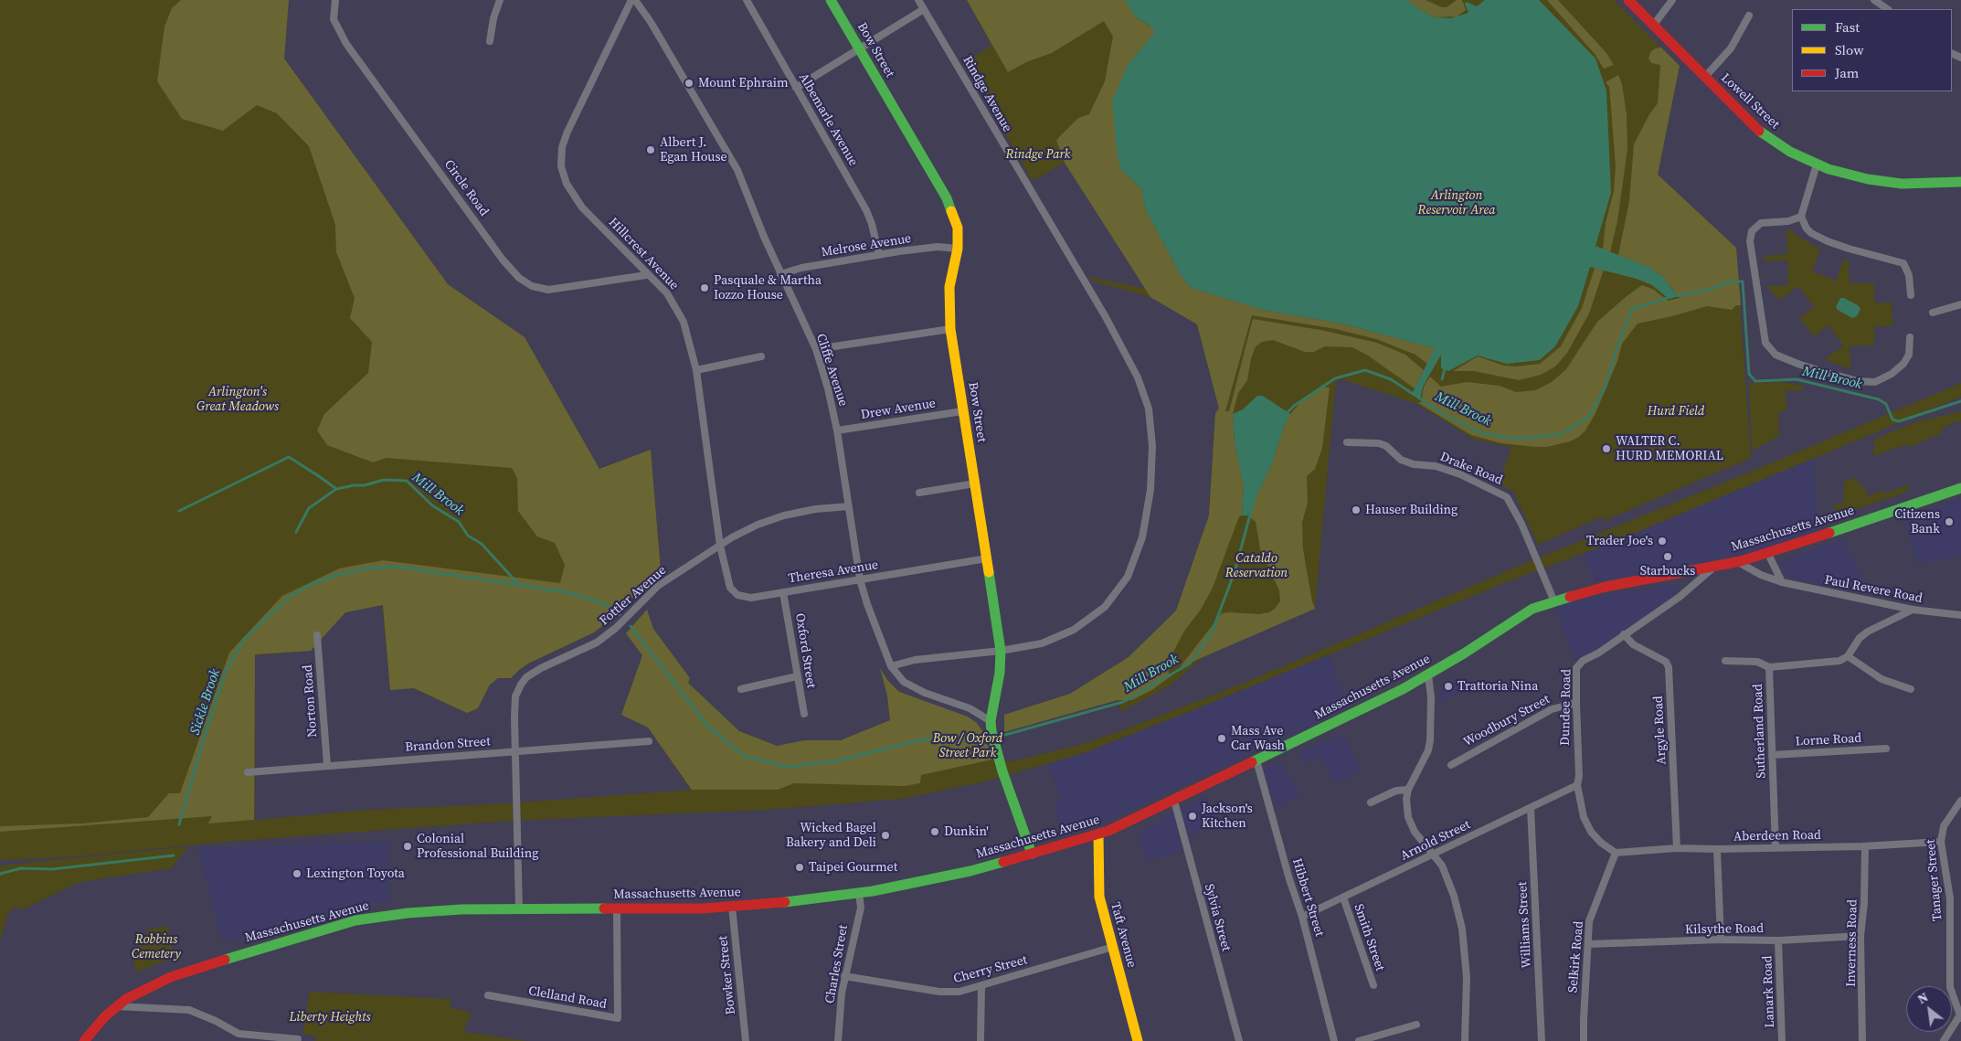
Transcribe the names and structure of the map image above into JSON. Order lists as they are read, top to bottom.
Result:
{
  "streets": {
    "main road": [
      "Bow Street",
      "Lowell Street",
      "Massachusetts Avenue",
      "Taft Avenue"
    ],
    "street": [
      "Rindge Avenue",
      "Albemarle Avenue",
      "Circle Road",
      "Melrose Avenue",
      "Hillcrest Avenue",
      "Cliffe Avenue",
      "Drew Avenue",
      "Drake Road",
      "Theresa Avenue",
      "Paul Revere Road",
      "Fottler Avenue",
      "Oxford Street",
      "Norton Road",
      "Dundee Road",
      "Woodbury Street",
      "Argyle Road",
      "Sutherland Road",
      "Lorne Road",
      "Brandon Street",
      "Aberdeen Road",
      "Arnold Street",
      "Tanager Street",
      "Hibbert Street",
      "Sylvia Street",
      "Williams Street",
      "Kilsythe Road",
      "Smith Street",
      "Inverness Road",
      "Selkirk Road",
      "Charles Street",
      "Cherry Street",
      "Bowker Street",
      "Lanark Road",
      "Clelland Road"
    ]
  },
  "crossings": [
    ["Bow Street", "Rindge Avenue"],
    ["Bow Street", "Melrose Avenue"],
    ["Bow Street", "Cliffe Avenue"],
    ["Bow Street", "Drew Avenue"],
    ["Bow Street", "Massachusetts Avenue"],
    ["Bow Street", "Theresa Avenue"],
    ["Rindge Avenue", "Cliffe Avenue"],
    ["Albemarle Avenue", "Melrose Avenue"],
    ["Circle Road", "Hillcrest Avenue"],
    ["Melrose Avenue", "Cliffe Avenue"],
    ["Hillcrest Avenue", "Theresa Avenue"],
    ["Hillcrest Avenue", "Fottler Avenue"],
    ["Cliffe Avenue", "Drew Avenue"],
    ["Cliffe Avenue", "Theresa Avenue"],
    ["Cliffe Avenue", "Fottler Avenue"],
    ["Drake Road", "Massachusetts Avenue"],
    ["Massachusetts Avenue", "Paul Revere Road"],
    ["Massachusetts Avenue", "Fottler Avenue"],
    ["Massachusetts Avenue", "Dundee Road"],
    ["Massachusetts Avenue", "Hibbert Street"],
    ["Massachusetts Avenue", "Sylvia Street"],
    ["Massachusetts Avenue", "Taft Avenue"],
    ["Massachusetts Avenue", "Charles Street"],
    ["Massachusetts Avenue", "Bowker Street"],
    ["Massachusetts Avenue", "Clelland Road"],
    ["Theresa Avenue", "Fottler Avenue"],
    ["Theresa Avenue", "Oxford Street"],
    ["Fottler Avenue", "Brandon Street"],
    ["Norton Road", "Brandon Street"],
    ["Dundee Road", "Woodbury Street"],
    ["Dundee Road", "Argyle Road"],
    ["Dundee Road", "Aberdeen Road"],
    ["Dundee Road", "Arnold Street"],
    ["Dundee Road", "Selkirk Road"],
    ["Argyle Road", "Aberdeen Road"],
    ["Sutherland Road", "Lorne Road"],
    ["Sutherland Road", "Aberdeen Road"],
    ["Aberdeen Road", "Tanager Street"],
    ["Aberdeen Road", "Inverness Road"],
    ["Aberdeen Road", "Selkirk Road"],
    ["Arnold Street", "Hibbert Street"],
    ["Arnold Street", "Williams Street"],
    ["Arnold Street", "Smith Street"],
    ["Kilsythe Road", "Inverness Road"],
    ["Kilsythe Road", "Selkirk Road"],
    ["Kilsythe Road", "Lanark Road"],
    ["Taft Avenue", "Cherry Street"],
    ["Charles Street", "Cherry Street"]
  ],
  "water": ["Mill Brook", "Sickle Brook"],
  "parks": [
    "Rindge Park",
    "Arlington Reservoir Area",
    "Arlington's Great Meadows",
    "Hurd Field",
    "Cataldo Reservation",
    "Bow / Oxford Street Park",
    "Robbins Cemetery",
    "Liberty Heights"
  ],
  "places": [
    "Mount Ephraim",
    "Albert J. Egan House",
    "Pasquale & Martha Iozzo House",
    "WALTER C. HURD MEMORIAL",
    "Hauser Building",
    "Citizens Bank",
    "Trader Joe's",
    "Starbucks",
    "Trattoria Nina",
    "Mass Ave Car Wash",
    "Jackson's Kitchen",
    "Dunkin'",
    "Wicked Bagel Bakery and Deli",
    "Colonial Professional Building",
    "Taipei Gourmet",
    "Lexington Toyota"
  ],
  "legend": ["Fast", "Slow", "Jam"],
  "north": "top left"
}
